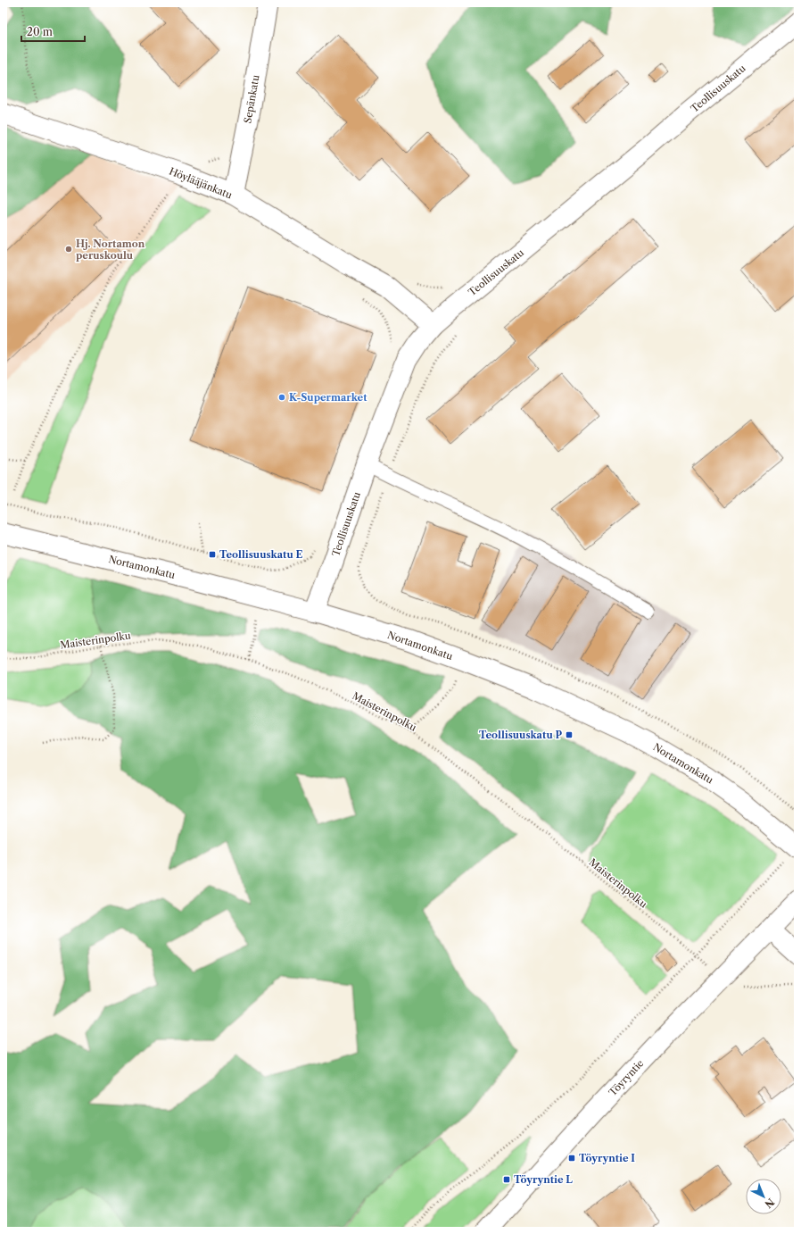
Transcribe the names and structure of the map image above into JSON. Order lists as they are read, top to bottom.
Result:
{
  "streets": {
    "street": [
      "Teollisuuskatu",
      "Sepänkatu",
      "Höylääjänkatu",
      "Nortamonkatu",
      "Töyryntie"
    ],
    "path": ["Maisterinpolku"]
  },
  "crossings": [
    ["Teollisuuskatu", "Höylääjänkatu"],
    ["Teollisuuskatu", "Nortamonkatu"],
    ["Sepänkatu", "Höylääjänkatu"]
  ],
  "places": {
    "other": ["Hj. Nortamon peruskoulu", "K-Supermarket"],
    "transit": [
      "Teollisuuskatu E",
      "Teollisuuskatu P",
      "Töyryntie I",
      "Töyryntie L"
    ]
  },
  "scale_bar": "20 m",
  "north": "bottom right"
}
